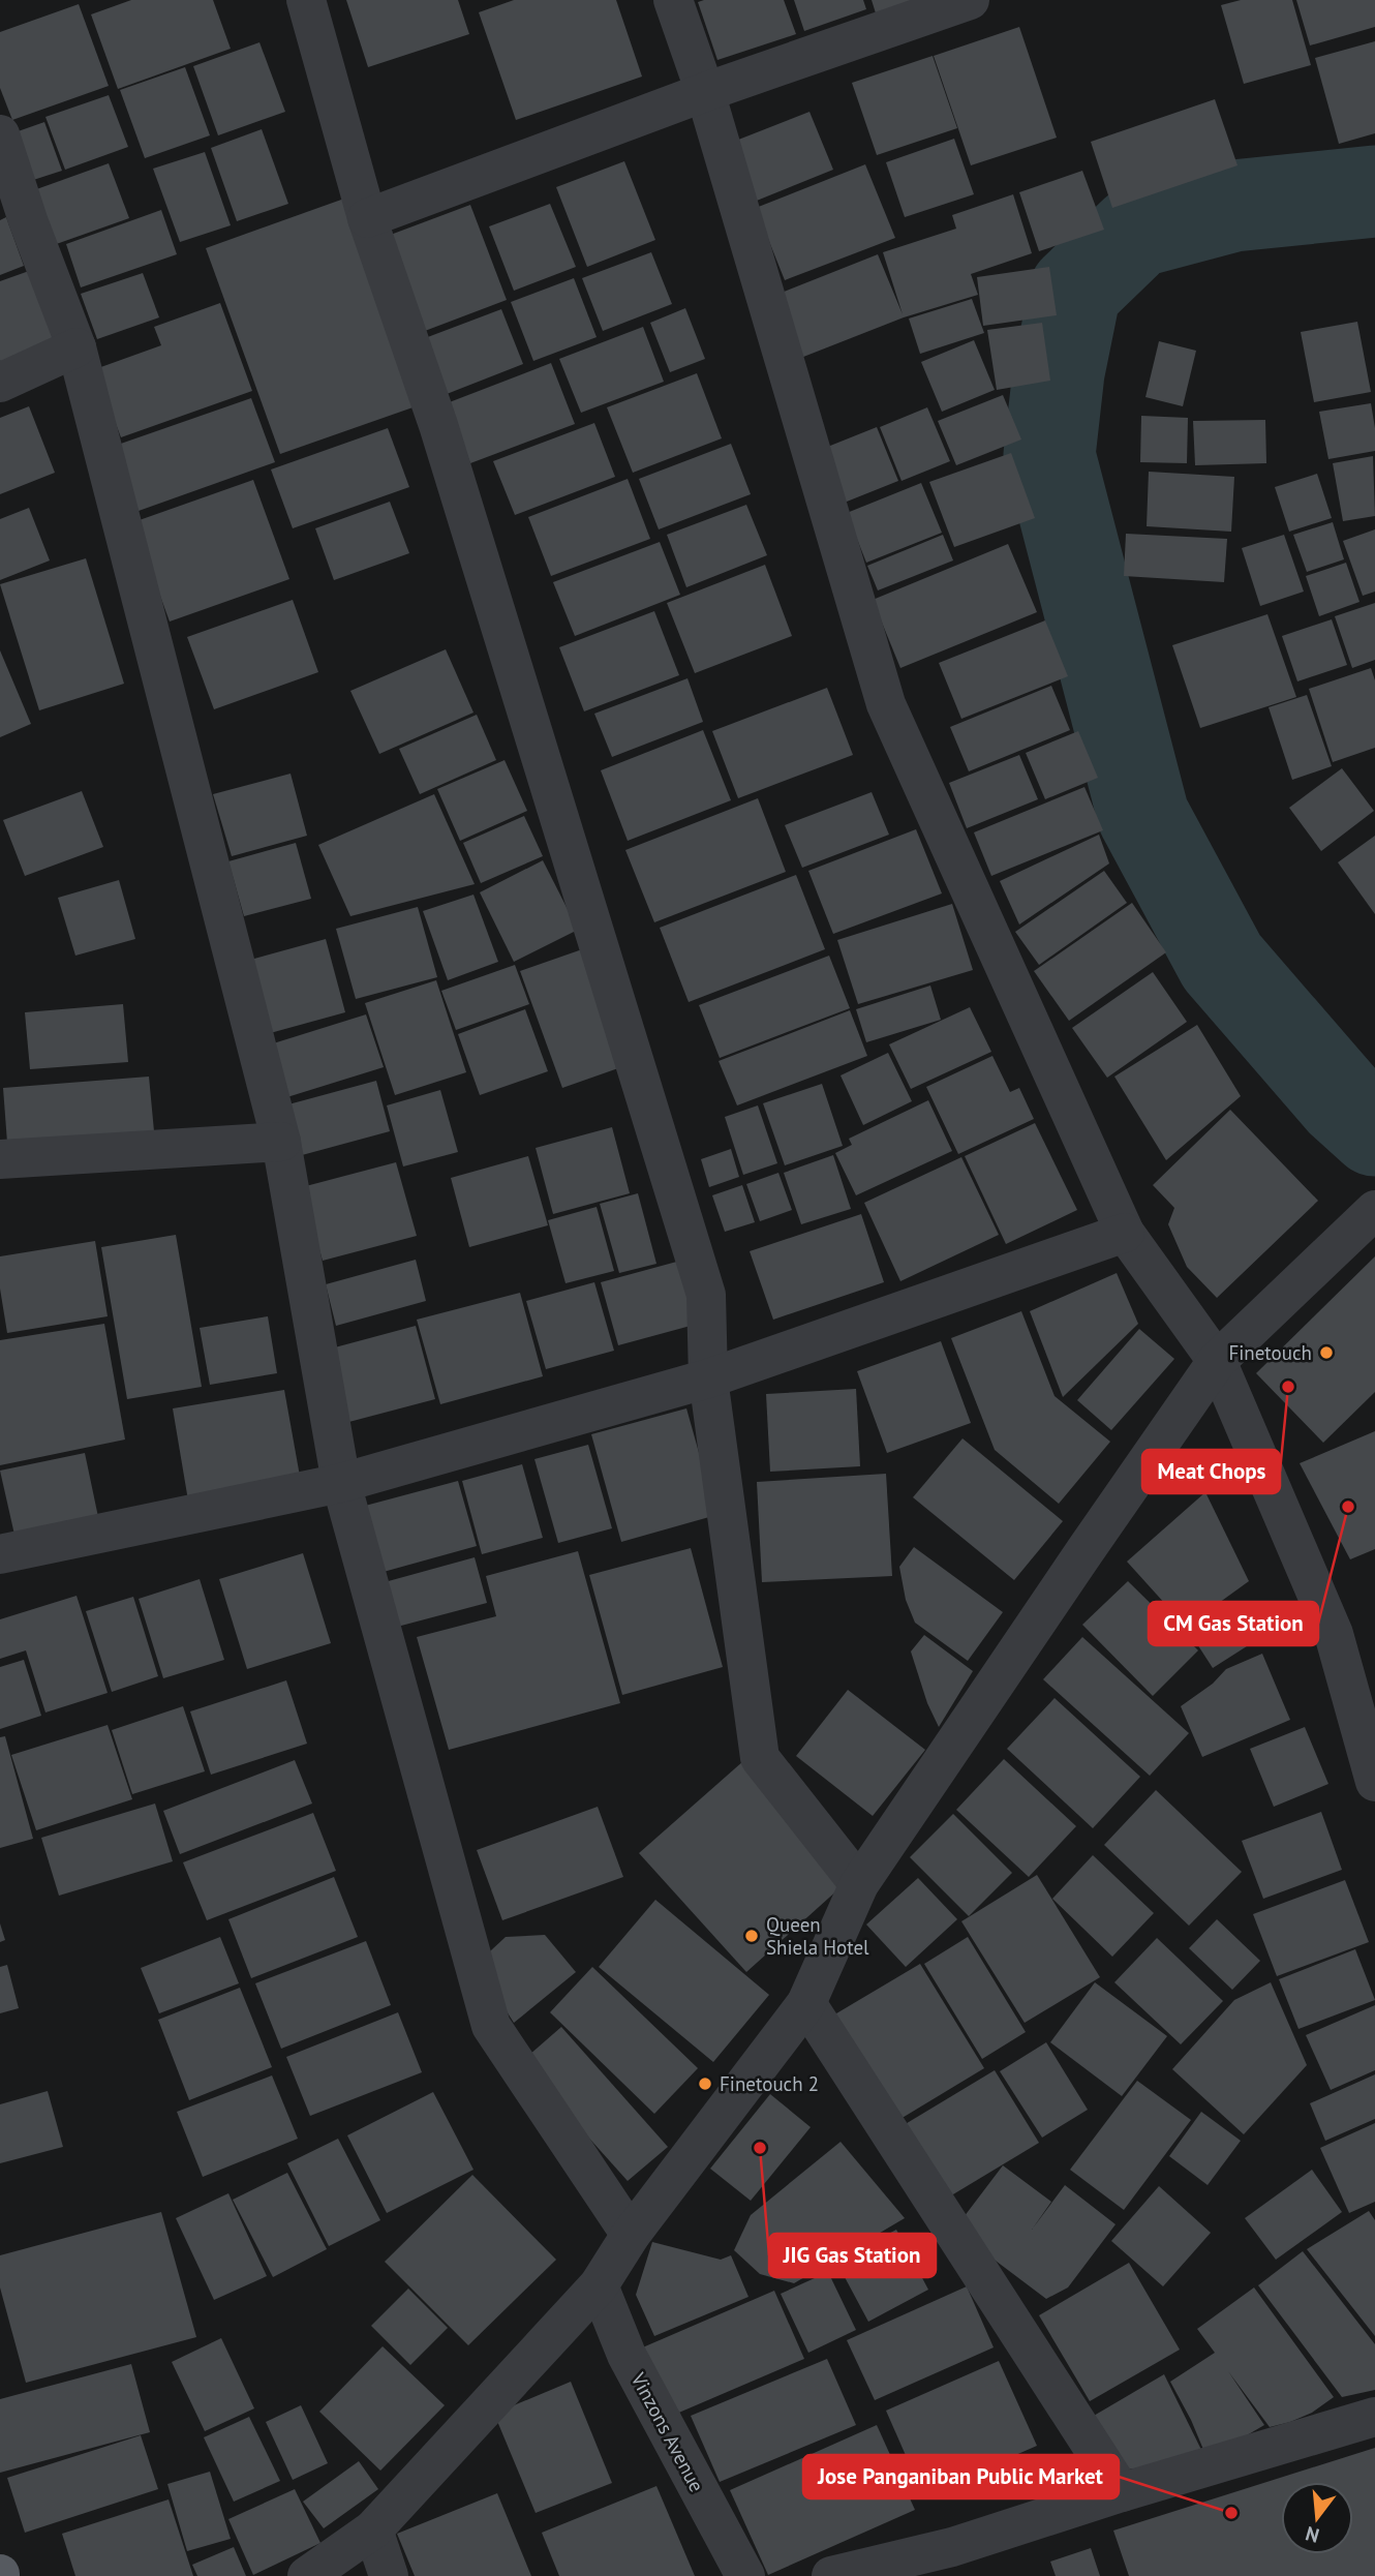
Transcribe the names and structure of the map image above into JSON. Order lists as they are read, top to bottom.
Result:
{
  "streets": {
    "street": ["Vinzons Avenue"]
  },
  "places": [
    "Finetouch",
    "Meat Chops",
    "CM Gas Station",
    "Queen Shiela Hotel",
    "Finetouch 2",
    "JIG Gas Station",
    "Jose Panganiban Public Market"
  ],
  "north": "bottom"
}
